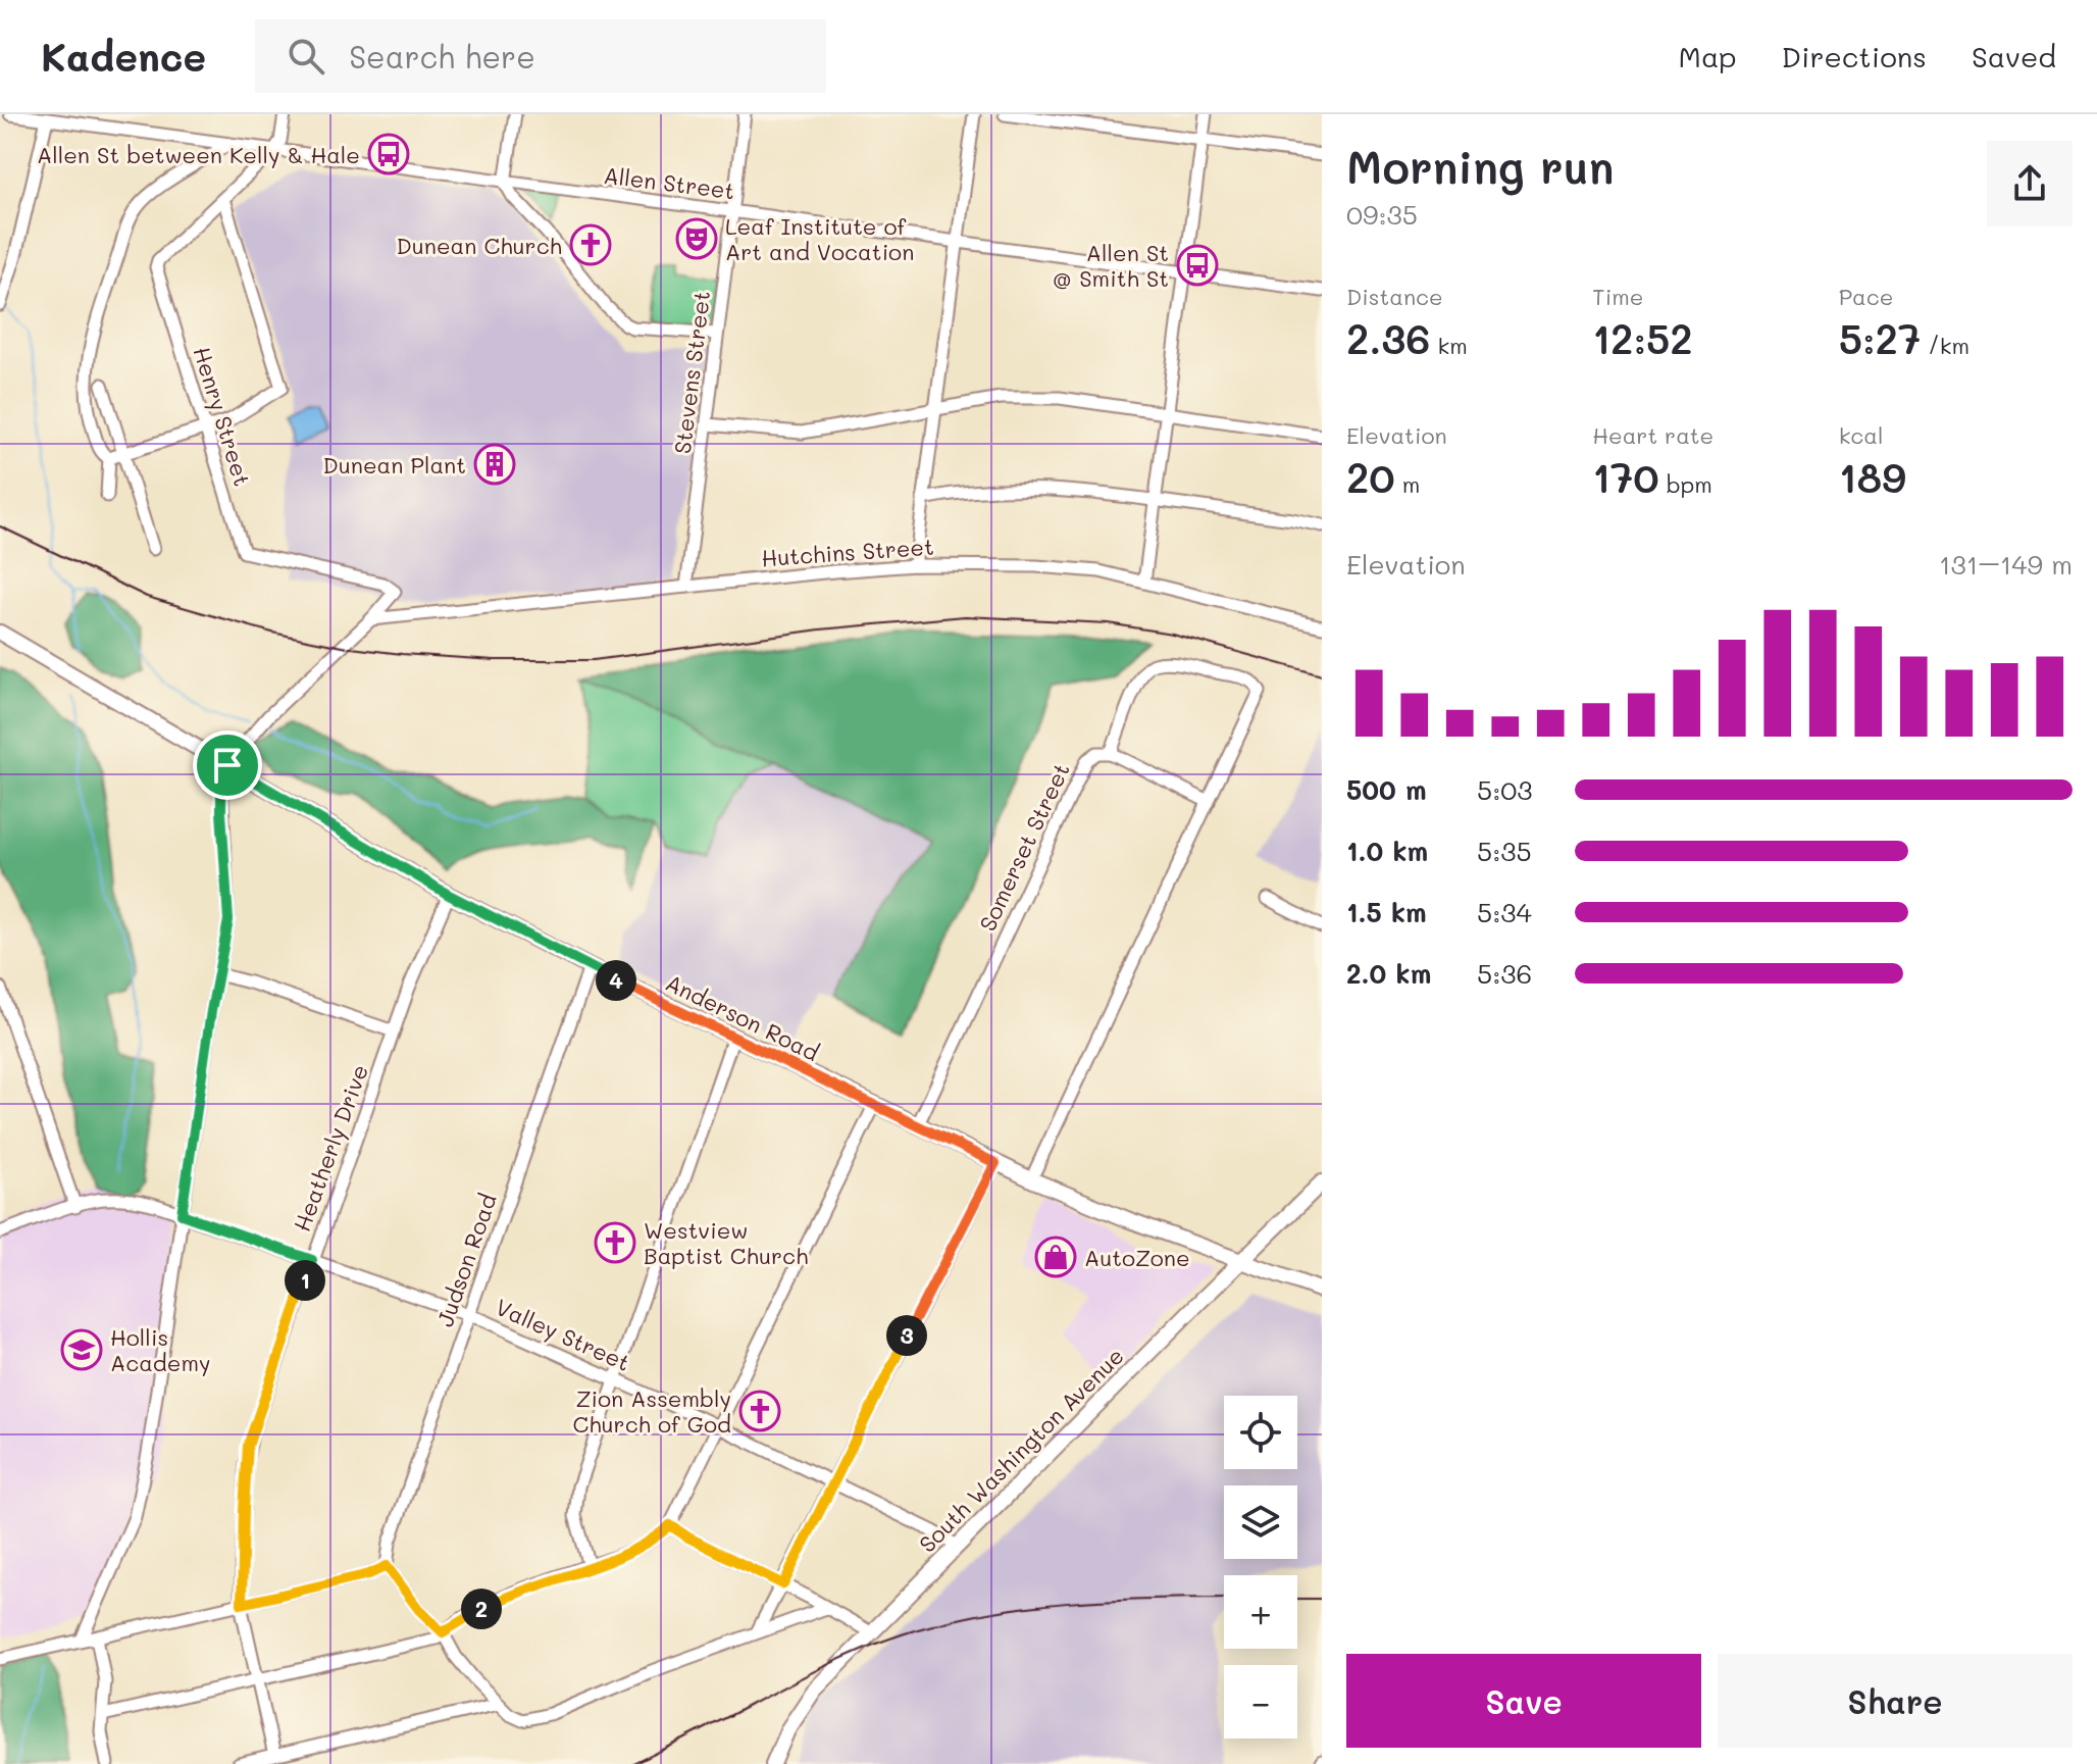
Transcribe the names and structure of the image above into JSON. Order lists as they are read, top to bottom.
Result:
{
  "streets": {
    "main road": ["Anderson Road", "South Washington Avenue"],
    "street": [
      "Allen Street",
      "Stevens Street",
      "Henry Street",
      "Hutchins Street",
      "Somerset Street",
      "Heatherly Drive",
      "Judson Road",
      "Valley Street"
    ]
  },
  "crossings": [
    ["Allen Street", "Stevens Street"],
    ["Allen Street", "Henry Street"],
    ["Stevens Street", "Hutchins Street"],
    ["Henry Street", "Hutchins Street"],
    ["Somerset Street", "Anderson Road"],
    ["Anderson Road", "Heatherly Drive"],
    ["Anderson Road", "Judson Road"],
    ["Anderson Road", "South Washington Avenue"],
    ["Heatherly Drive", "Valley Street"],
    ["Judson Road", "Valley Street"],
    ["Valley Street", "South Washington Avenue"]
  ],
  "places": {
    "bus stop": ["Allen St between Kelly & Hale", "Allen St @ Smith St"],
    "theatre": ["Leaf Institute of Art and Vocation"],
    "church": ["Dunean Church", "Westview Baptist Church", "Zion Assembly Church of God"],
    "building": ["Dunean Plant"],
    "shop": ["AutoZone"],
    "school or university": ["Hollis Academy"]
  },
  "page": {
    "header": "Kadence",
    "search": "Search here",
    "nav": ["Map", "Directions", "Saved"],
    "heading": ["Morning run", "09:35"],
    "stats": [
      ["Distance", "2.36 km"],
      ["Time", "12:52"],
      ["Pace", "5:27 /km"],
      ["Elevation", "20 m"],
      ["Heart rate", "170 bpm"],
      ["kcal", "189"]
    ],
    "chart": ["Elevation", "131–149 m"],
    "list": [
      {
        "name": "500 m",
        "note": "5:03"
      },
      {
        "name": "1.0 km",
        "note": "5:35"
      },
      {
        "name": "1.5 km",
        "note": "5:34"
      },
      {
        "name": "2.0 km",
        "note": "5:36"
      }
    ],
    "pins": [
      "4",
      "1",
      "3",
      "2"
    ],
    "map_buttons": ["+", "−"],
    "buttons": ["Save", "Share"]
  }
}
